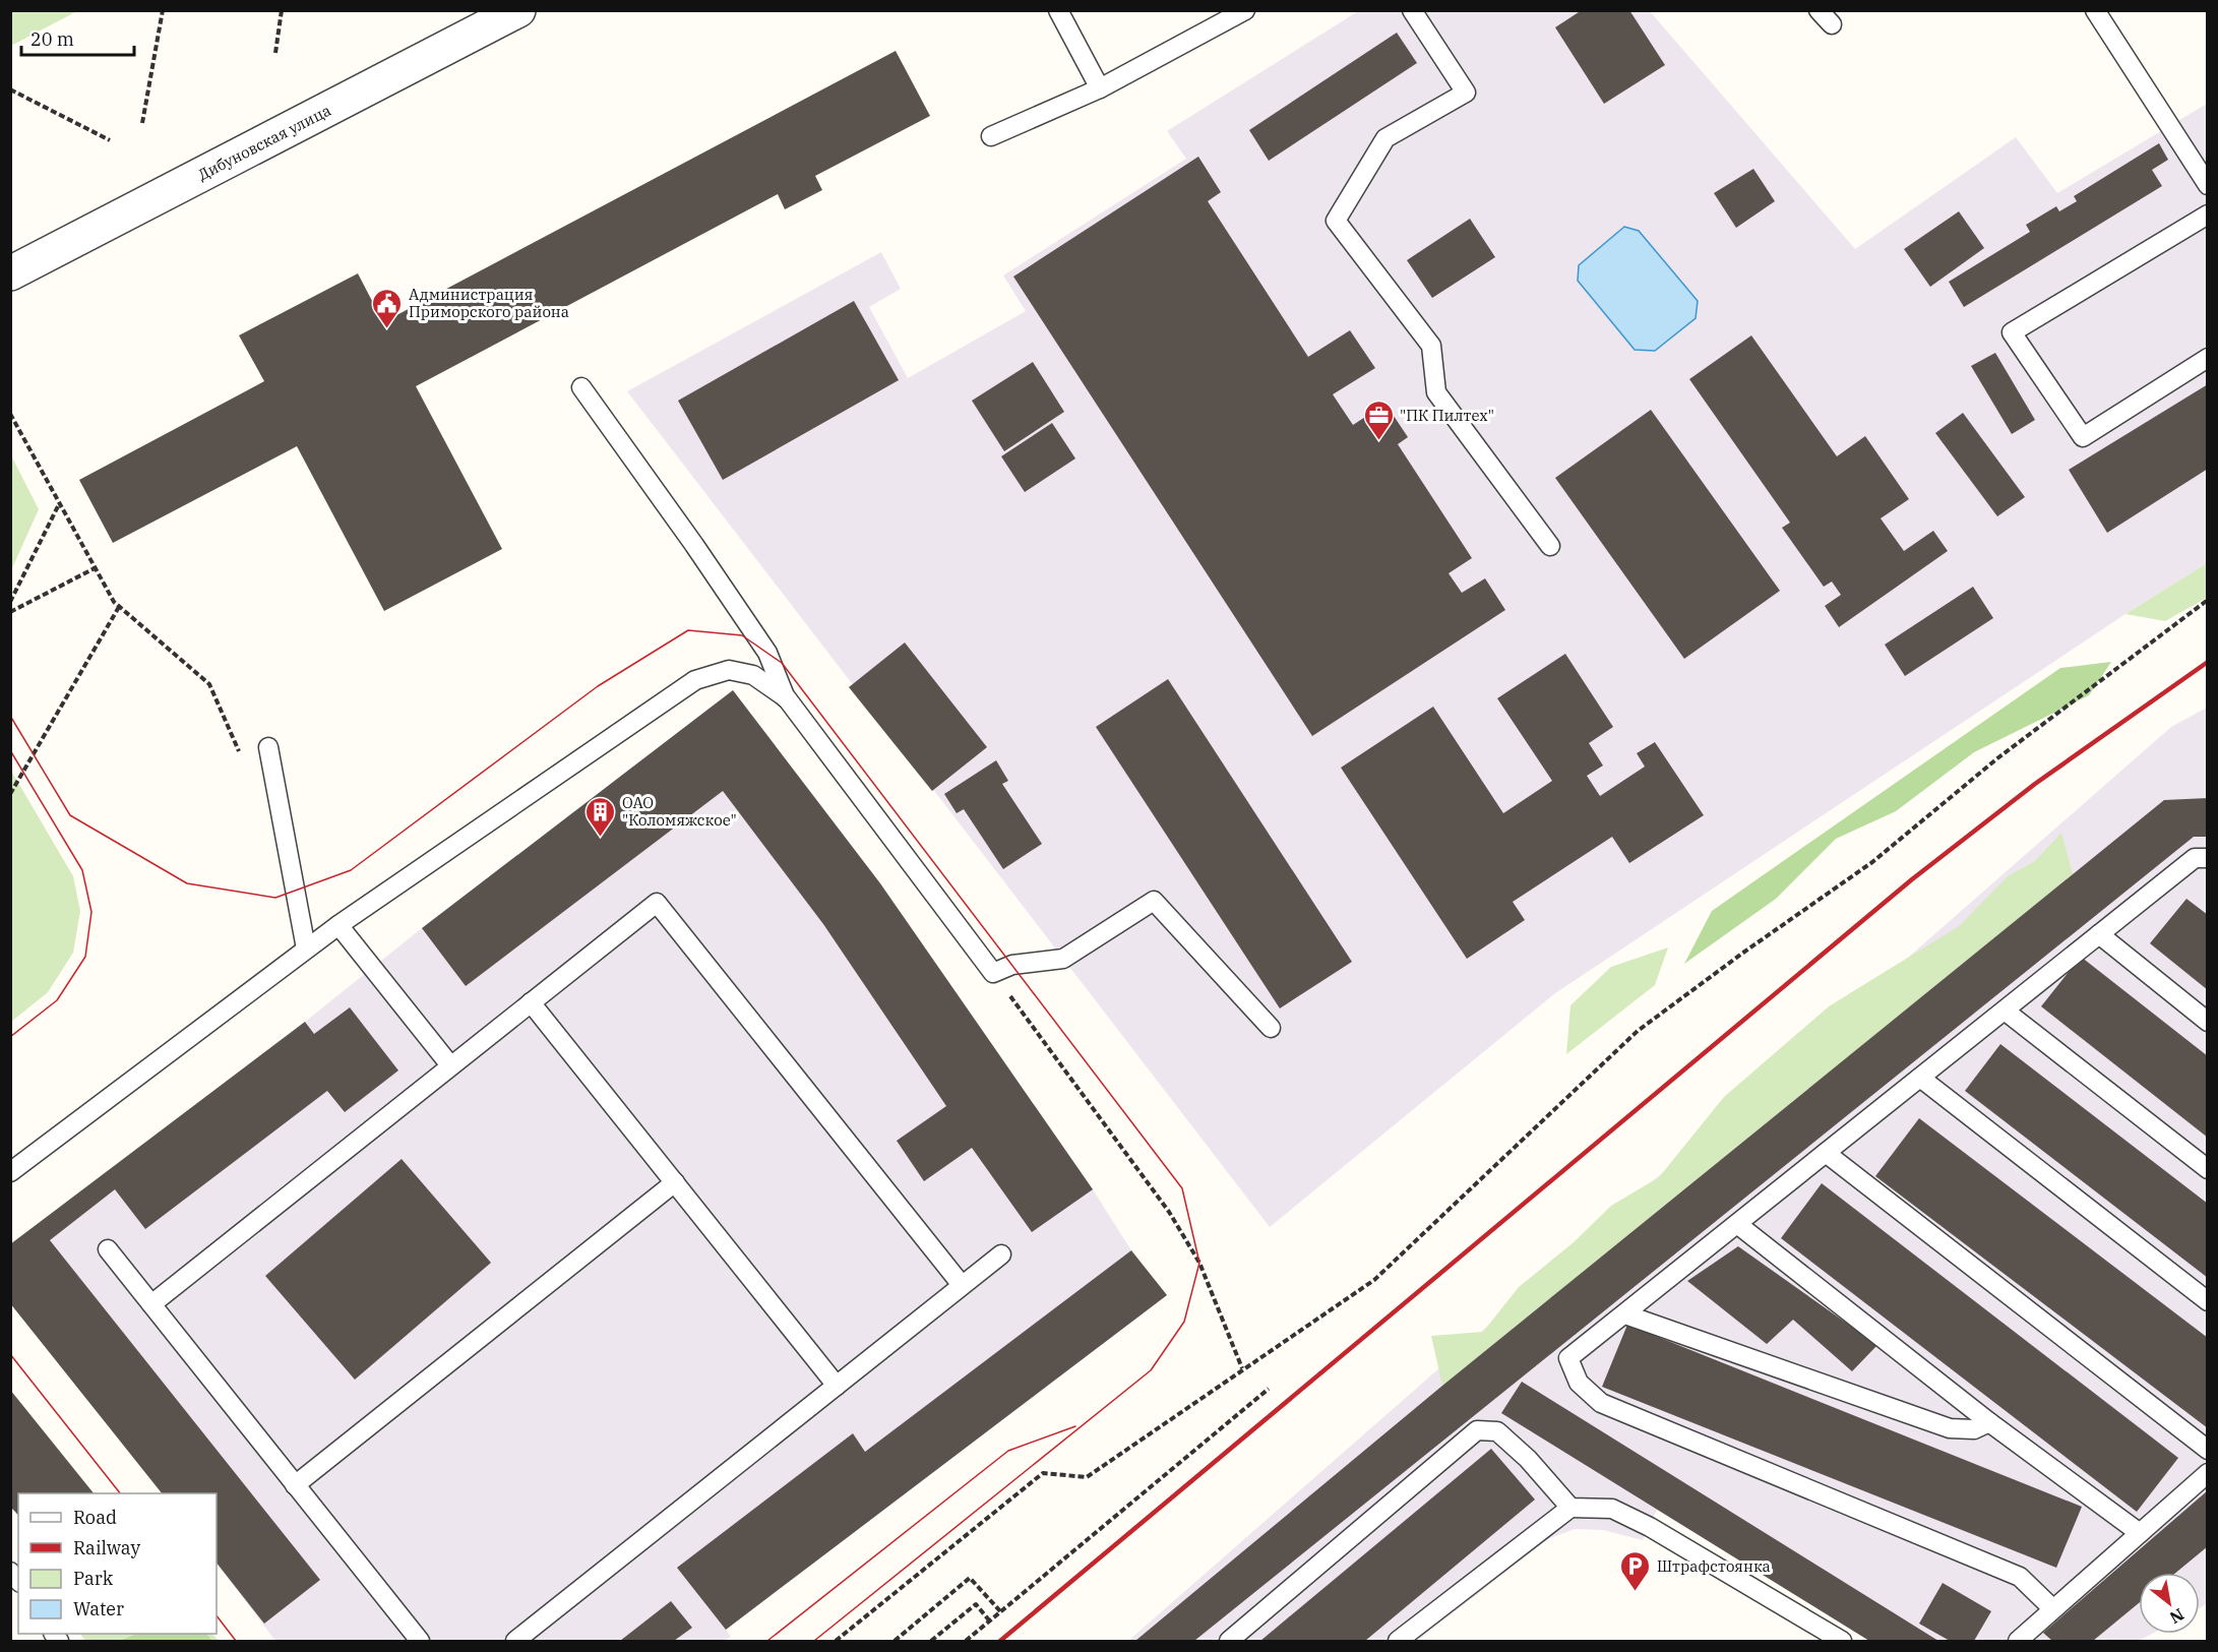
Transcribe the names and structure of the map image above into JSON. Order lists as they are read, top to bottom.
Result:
{
  "streets": {
    "street": ["Дибуновская улица"]
  },
  "places": {
    "public building": ["Администрация Приморского района"],
    "office": ["\"ПК Пилтех\""],
    "building": ["ОАО \"Коломяжское\""],
    "parking": ["Штрафстоянка"]
  },
  "legend": [
    "Road",
    "Railway",
    "Park",
    "Water"
  ],
  "scale_bar": "20 m",
  "north": "bottom right"
}
